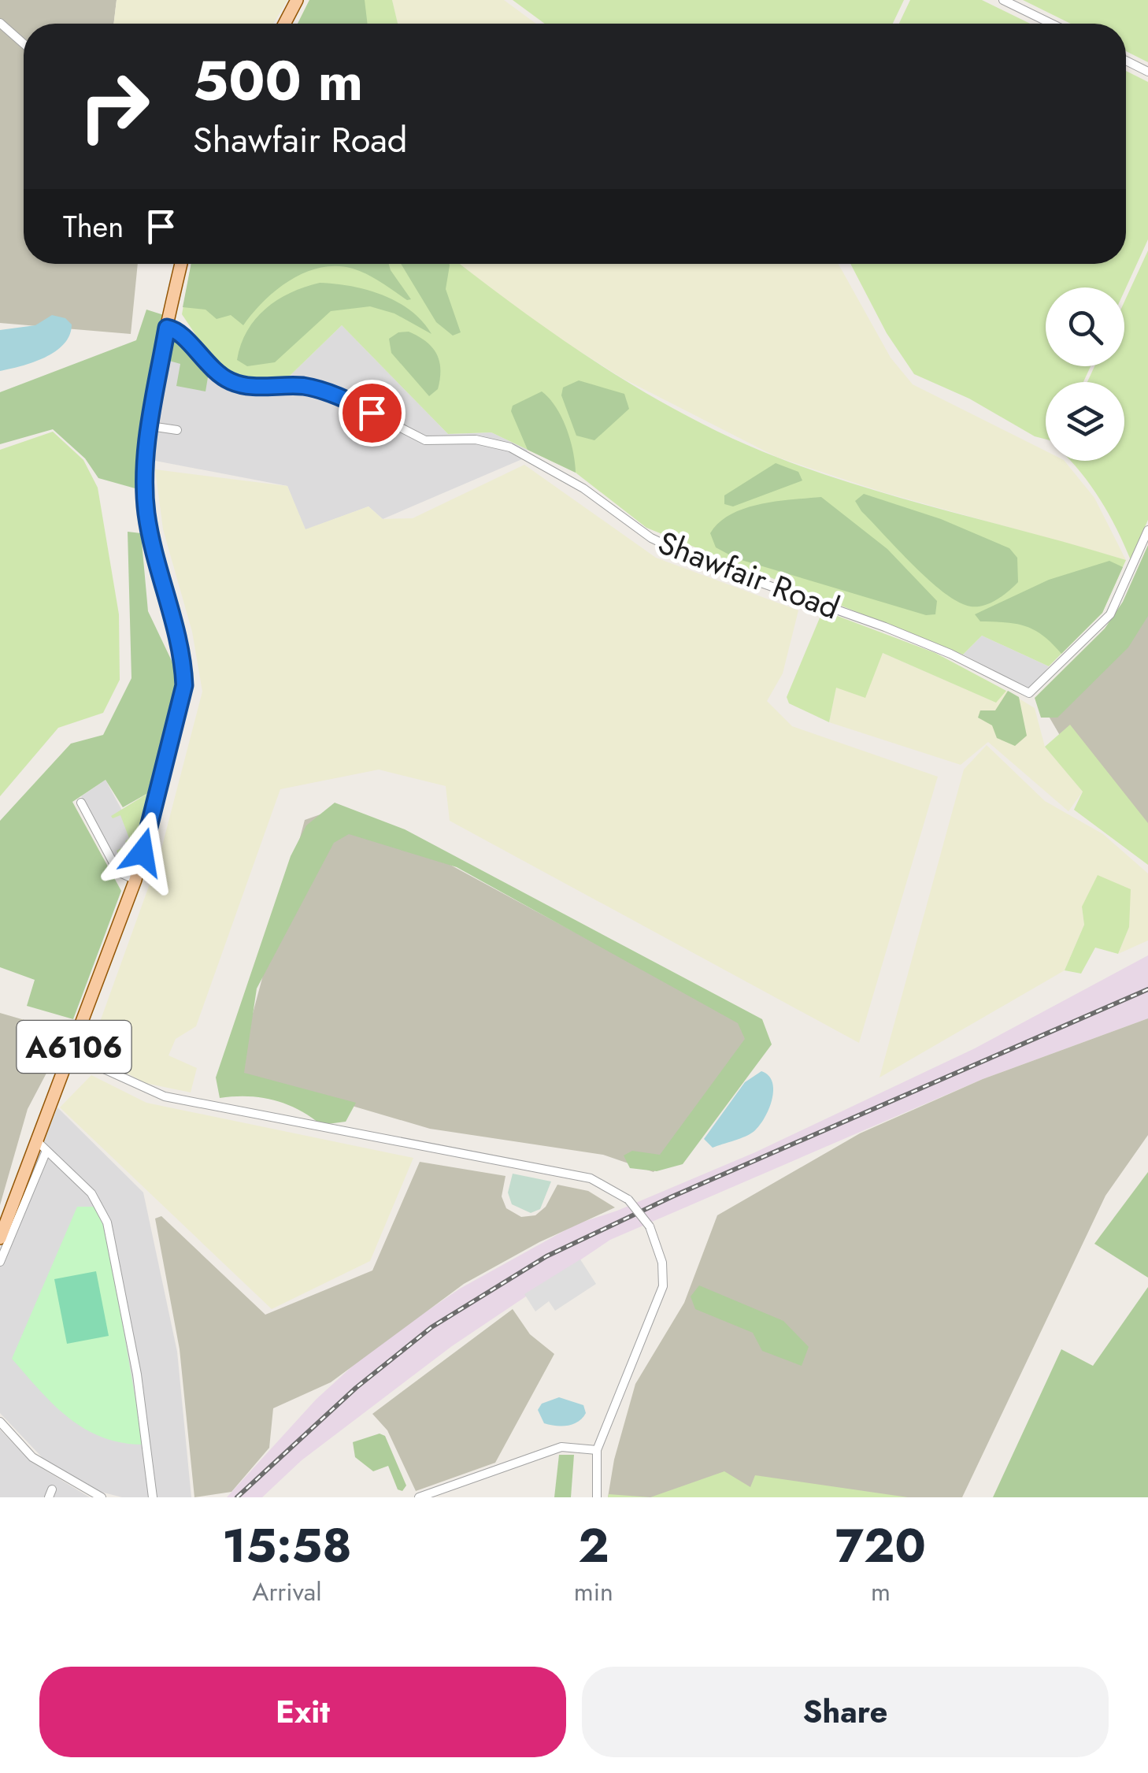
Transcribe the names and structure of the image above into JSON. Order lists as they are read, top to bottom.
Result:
{
  "streets": {
    "main road": ["A6106"],
    "street": ["Shawfair Road"]
  },
  "crossings": [
    ["Shawfair Road", "A6106"]
  ],
  "page": {
    "turn": ["500 m", "Shawfair Road"],
    "then": "Then",
    "eta": [
      "15:58",
      "Arrival",
      "2",
      "min",
      "720",
      "m"
    ],
    "buttons": ["Exit", "Share"]
  }
}
